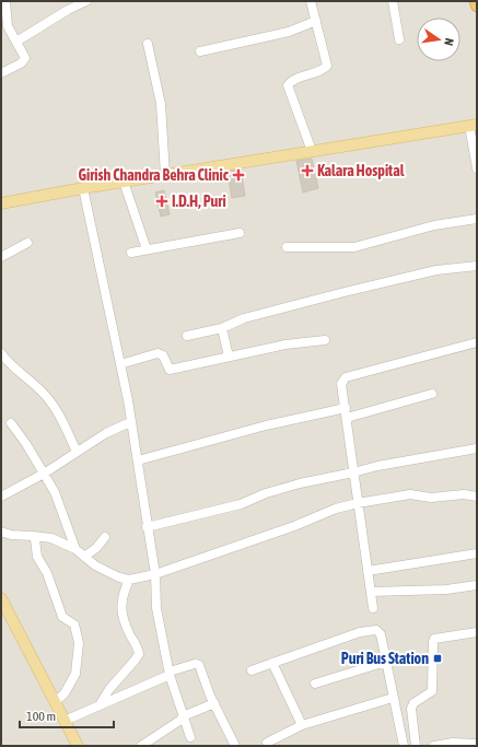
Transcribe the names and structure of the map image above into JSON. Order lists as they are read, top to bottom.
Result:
{
  "places": {
    "health": ["Kalara Hospital", "Girish Chandra Behra Clinic", "I.D.H, Puri"],
    "transit": ["Puri Bus Station"]
  },
  "scale_bar": "100 m",
  "north": "right"
}
